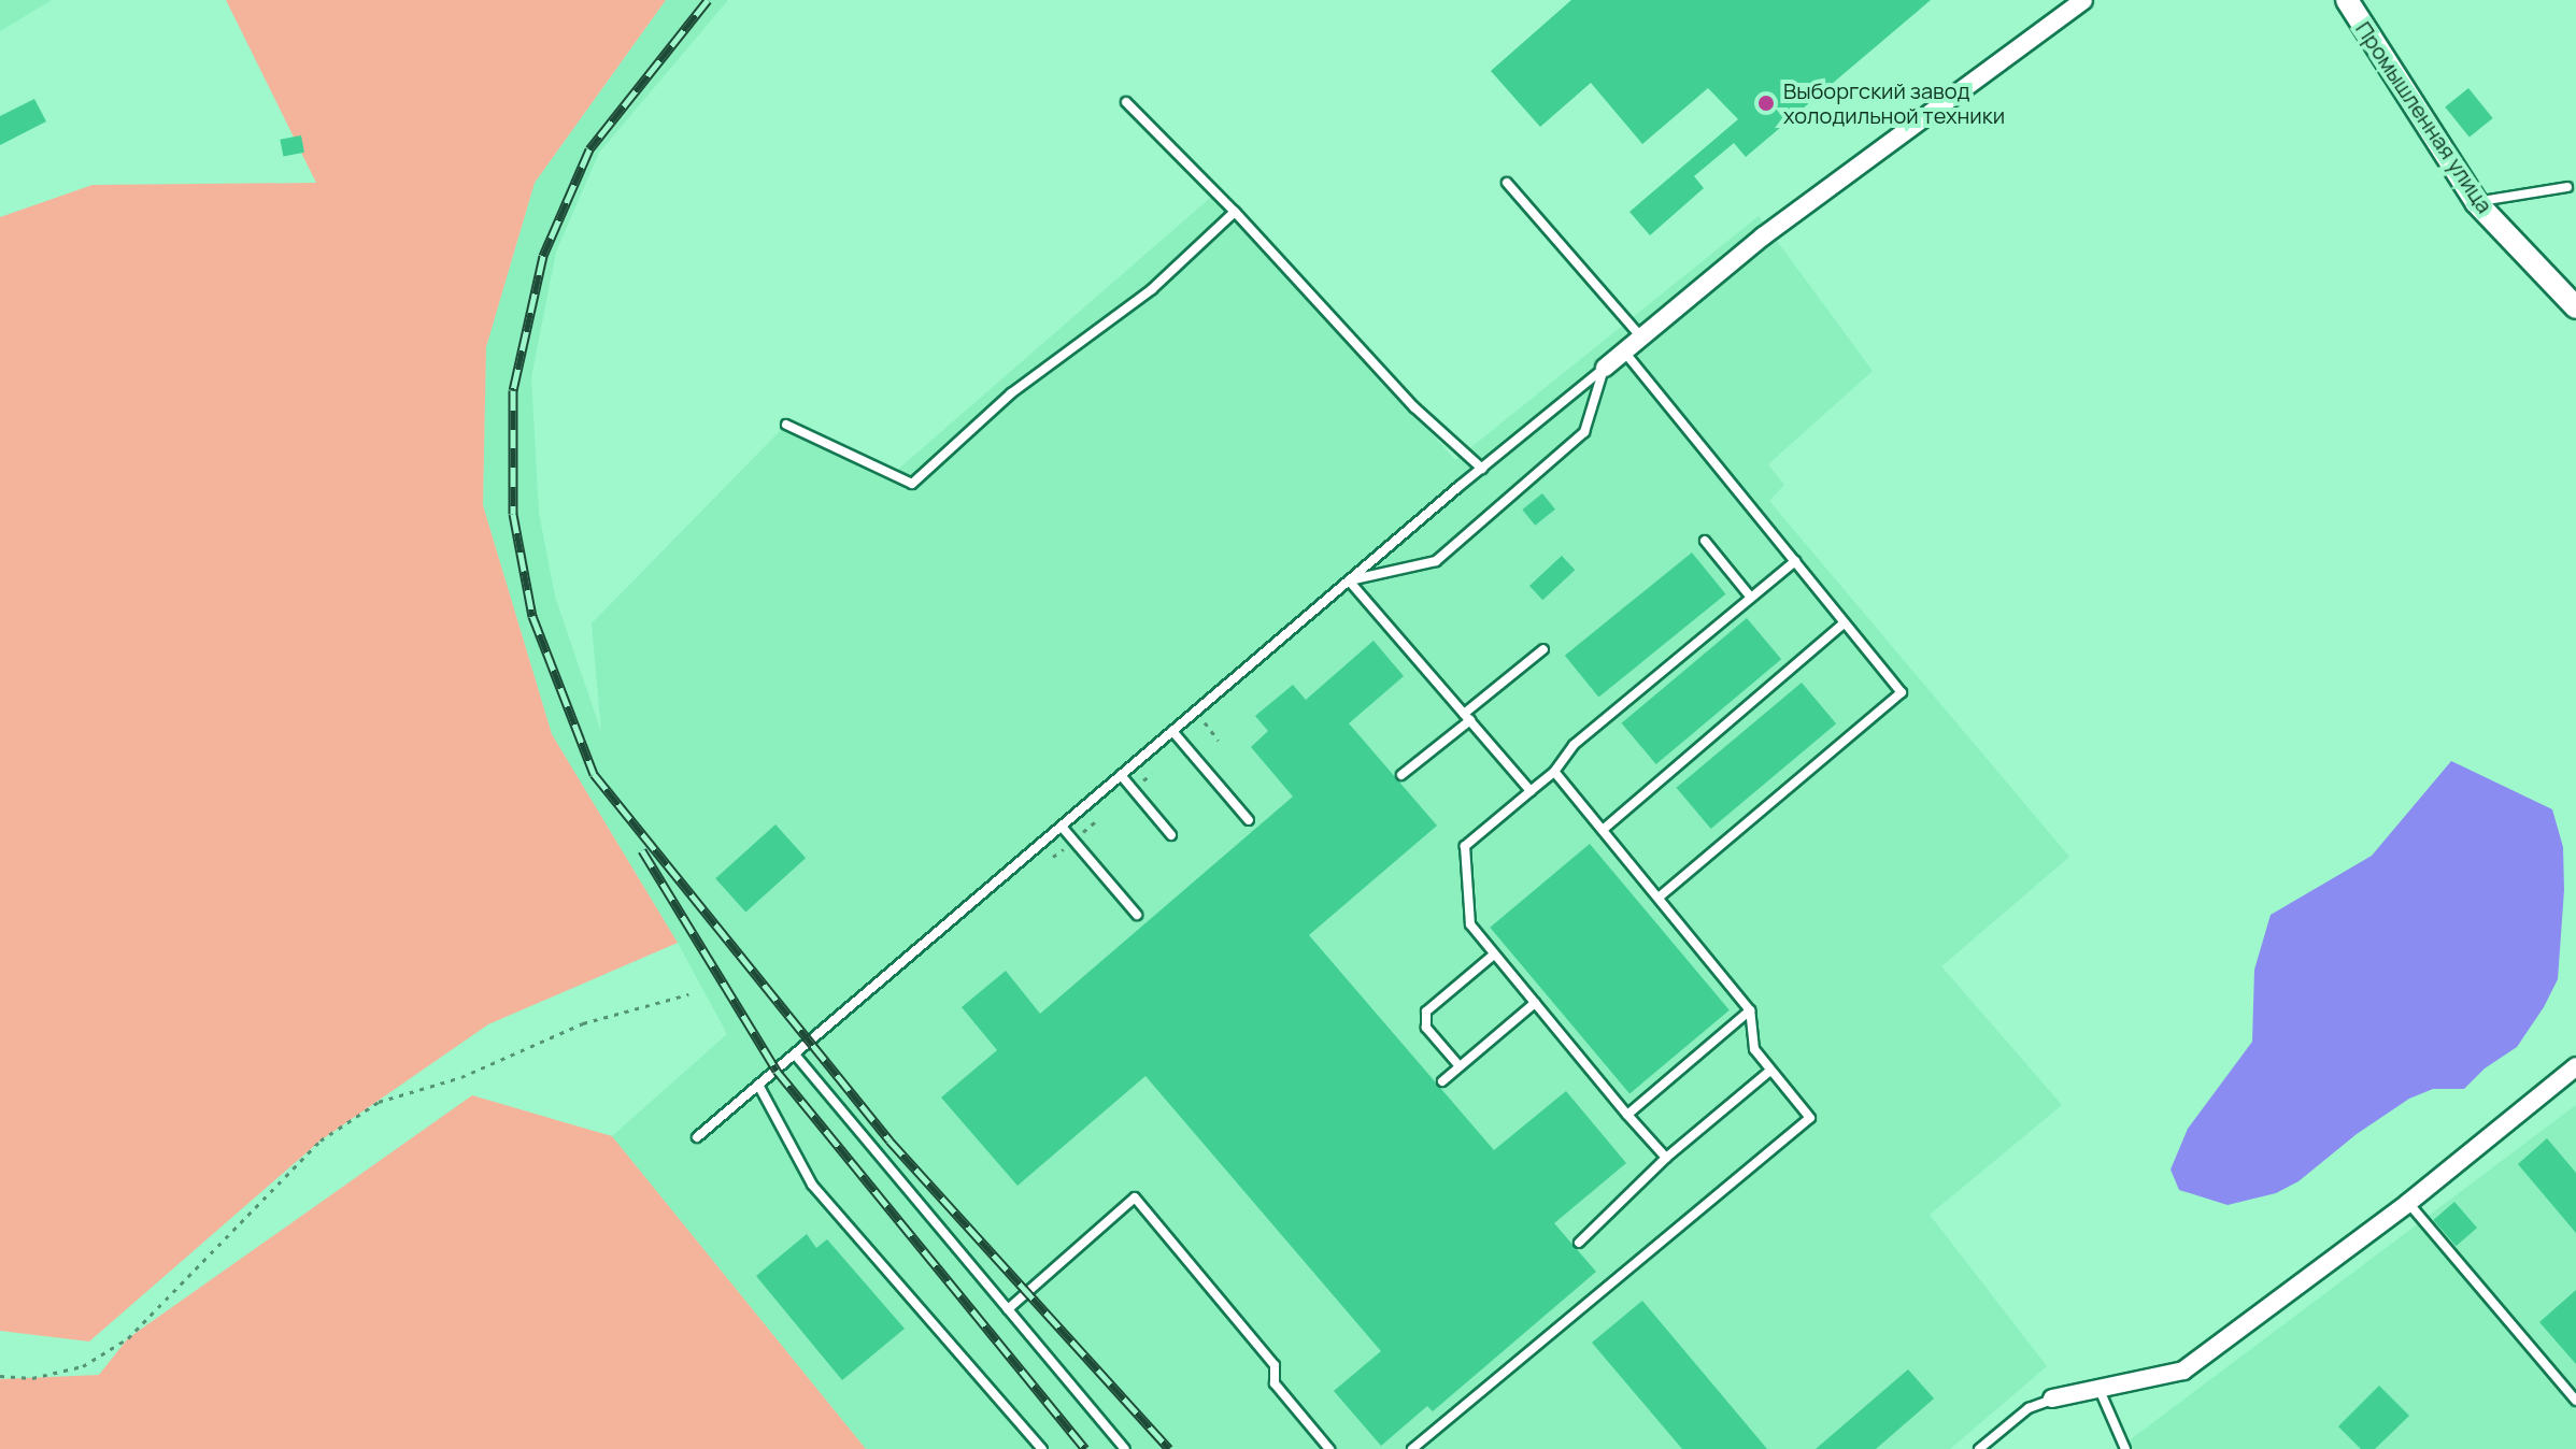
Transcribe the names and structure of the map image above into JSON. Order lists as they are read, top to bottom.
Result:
{
  "streets": {
    "street": ["Промышленная улица"]
  },
  "places": ["Выборгский завод холодильной техники"]
}
